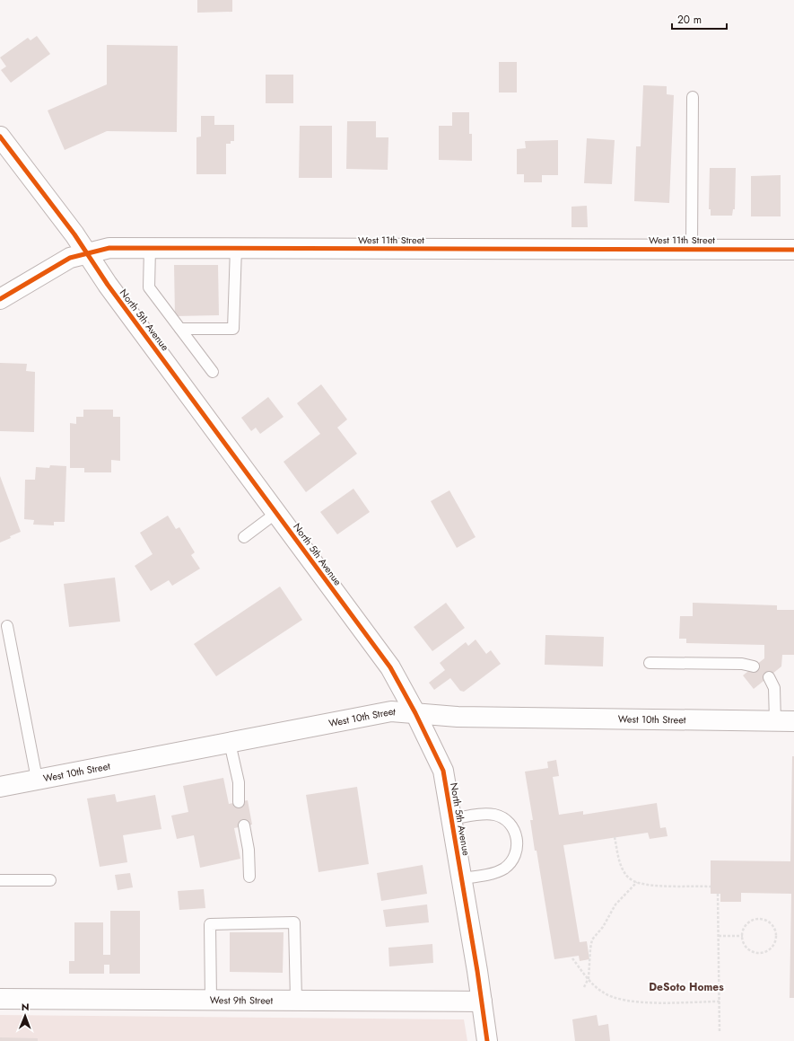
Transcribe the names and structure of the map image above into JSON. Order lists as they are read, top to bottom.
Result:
{
  "streets": {
    "street": [
      "West 11th Street",
      "North 5th Avenue",
      "West 10th Street",
      "West 9th Street"
    ]
  },
  "crossings": [
    ["West 11th Street", "North 5th Avenue"],
    ["North 5th Avenue", "West 10th Street"],
    ["North 5th Avenue", "West 9th Street"]
  ],
  "districts": ["DeSoto Homes"],
  "scale_bar": "20 m",
  "north": "top"
}
